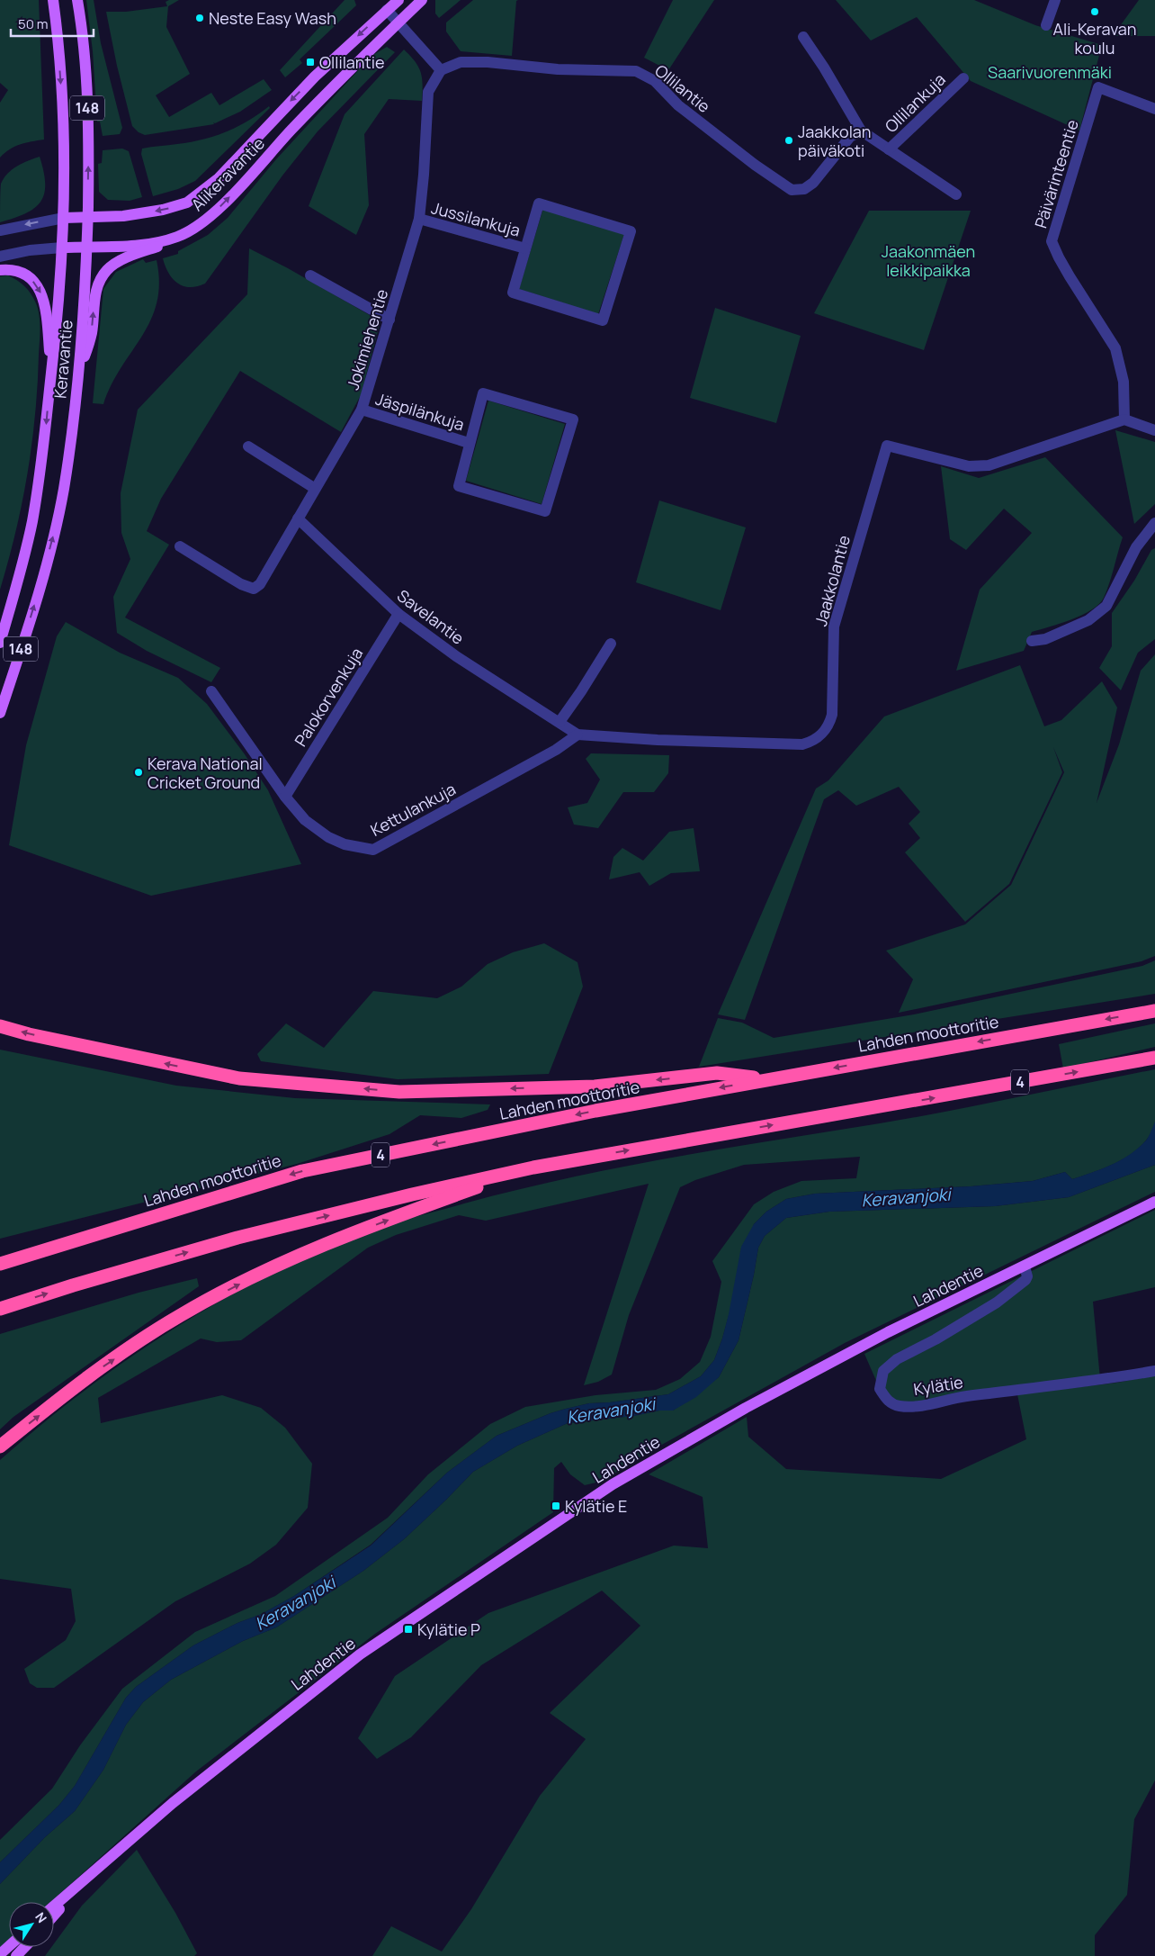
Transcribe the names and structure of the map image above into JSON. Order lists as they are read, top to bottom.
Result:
{
  "streets": {
    "highway": ["Lahden moottoritie", "4"],
    "main road": [
      "148",
      "Alikeravantie",
      "Keravantie",
      "Lahdentie"
    ],
    "street": [
      "Ollilantie",
      "Ollilankuja",
      "Päivärinteentie",
      "Jussilankuja",
      "Jokimiehentie",
      "Jäspilänkuja",
      "Jaakkolantie",
      "Savelantie",
      "Palokorvenkuja",
      "Kettulankuja",
      "Kylätie"
    ]
  },
  "crossings": [
    ["Ollilantie", "Jokimiehentie"],
    ["Alikeravantie", "Keravantie"],
    ["Päivärinteentie", "Jaakkolantie"],
    ["Jussilankuja", "Jokimiehentie"],
    ["Jokimiehentie", "Jäspilänkuja"],
    ["Jokimiehentie", "Savelantie"],
    ["Jaakkolantie", "Kettulankuja"],
    ["Savelantie", "Palokorvenkuja"],
    ["Palokorvenkuja", "Kettulankuja"],
    ["Lahdentie", "Kylätie"]
  ],
  "water": ["Keravanjoki"],
  "parks": ["Saarivuorenmäki", "Jaakonmäen leikkipaikka"],
  "places": {
    "other": [
      "Ali-Keravan koulu",
      "Neste Easy Wash",
      "Jaakkolan päiväkoti",
      "Kerava National Cricket Ground"
    ],
    "transit": ["Ollilantie", "Kylätie E", "Kylätie P"]
  },
  "scale_bar": "50 m",
  "north": "top right"
}
